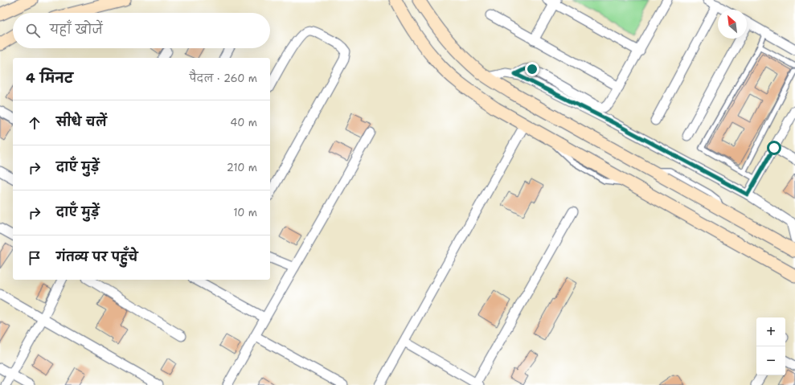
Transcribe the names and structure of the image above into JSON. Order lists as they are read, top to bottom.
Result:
{
  "north": "top left",
  "page": {
    "search": "यहाँ खोजें",
    "heading": ["4 मिनट", "पैदल · 260 m"],
    "list": [
      ["सीधे चलें", "40 m"],
      ["दाएँ मुड़ें", "210 m"],
      ["दाएँ मुड़ें", "10 m"],
      "गंतव्य पर पहुँचे"
    ],
    "map_buttons": ["+", "−"]
  }
}
